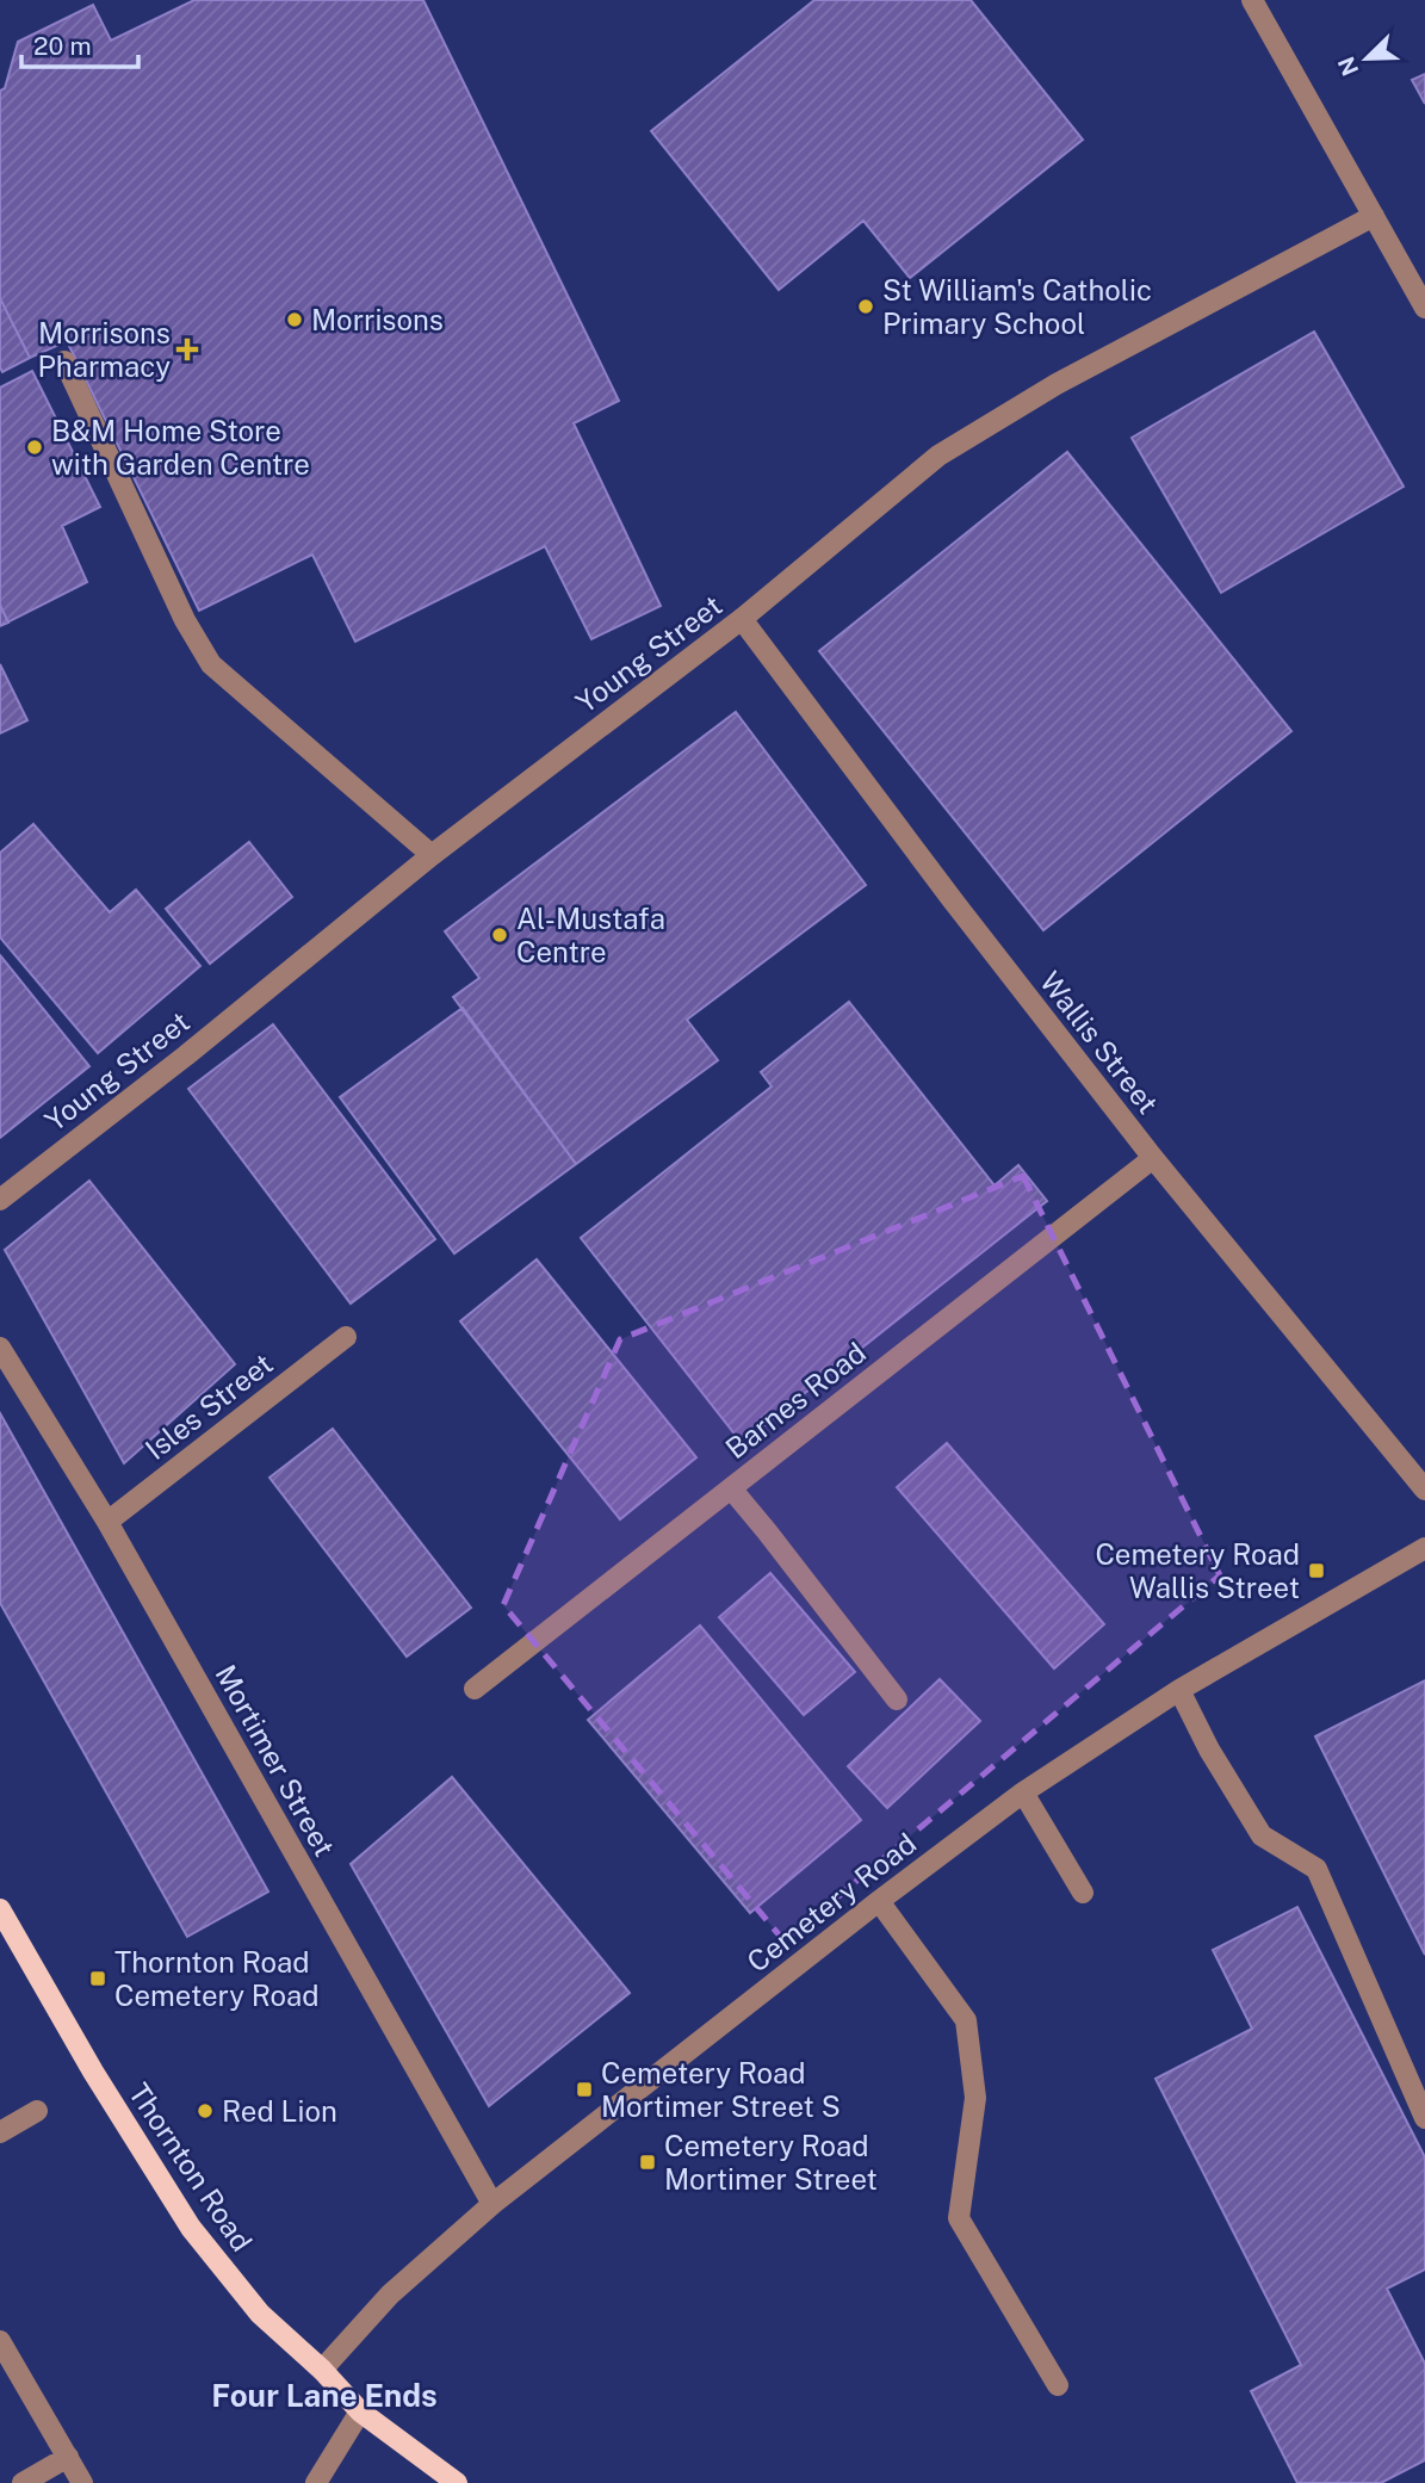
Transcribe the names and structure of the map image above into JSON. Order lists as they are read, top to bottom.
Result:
{
  "streets": {
    "main road": ["Thornton Road"],
    "street": [
      "Young Street",
      "Wallis Street",
      "Barnes Road",
      "Isles Street",
      "Mortimer Street",
      "Cemetery Road"
    ]
  },
  "crossings": [
    ["Young Street", "Wallis Street"],
    ["Wallis Street", "Barnes Road"],
    ["Isles Street", "Mortimer Street"],
    ["Mortimer Street", "Cemetery Road"],
    ["Cemetery Road", "Thornton Road"]
  ],
  "districts": ["Four Lane Ends"],
  "places": {
    "other": [
      "St William's Catholic Primary School",
      "Morrisons",
      "B&M Home Store with Garden Centre",
      "Al-Mustafa Centre",
      "Red Lion"
    ],
    "health": ["Morrisons Pharmacy"],
    "transit": [
      "Cemetery Road Wallis Street",
      "Thornton Road Cemetery Road",
      "Cemetery Road Mortimer Street S",
      "Cemetery Road Mortimer Street"
    ]
  },
  "scale_bar": "20 m",
  "north": "bottom left"
}
